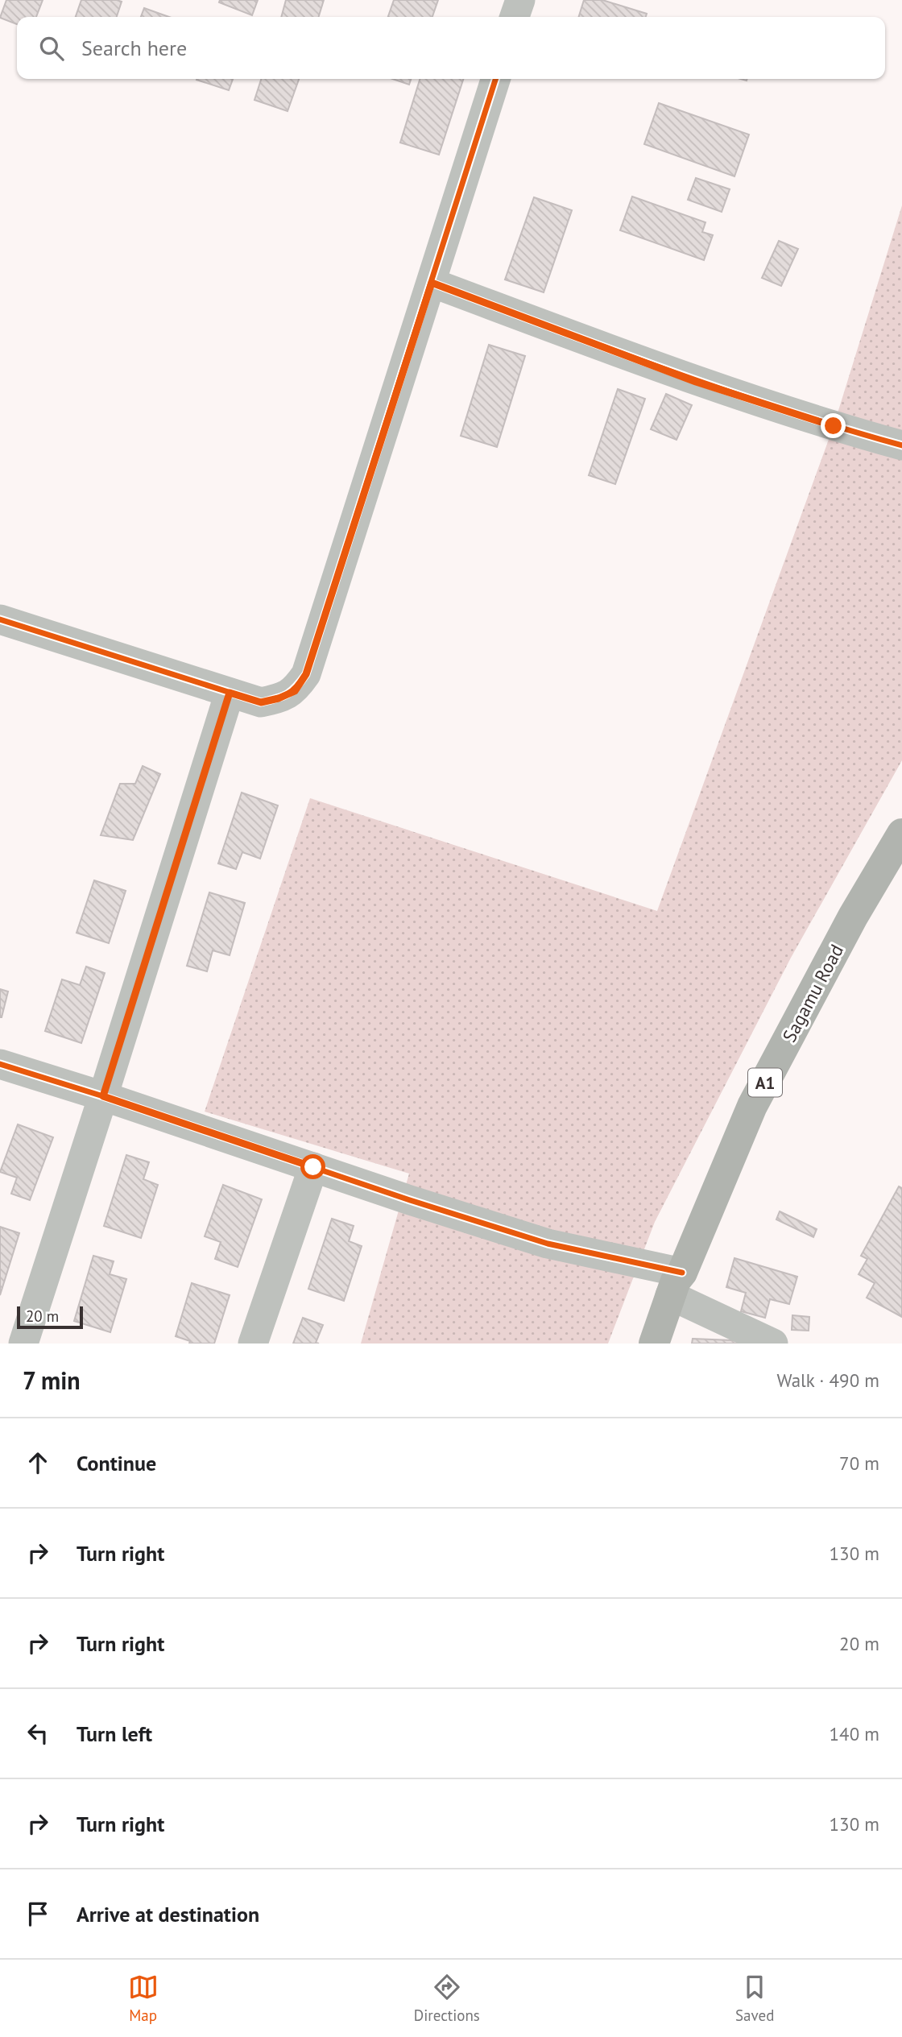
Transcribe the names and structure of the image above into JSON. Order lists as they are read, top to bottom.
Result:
{
  "streets": {
    "highway": ["Sagamu Road", "A1"]
  },
  "scale_bar": "20 m",
  "page": {
    "search": "Search here",
    "scale": "20 m",
    "heading": ["7 min", "Walk · 490 m"],
    "list": [
      ["Continue", "70 m"],
      ["Turn right", "130 m"],
      ["Turn right", "20 m"],
      ["Turn left", "140 m"],
      ["Turn right", "130 m"],
      "Arrive at destination"
    ],
    "nav": ["Map", "Directions", "Saved"]
  }
}
